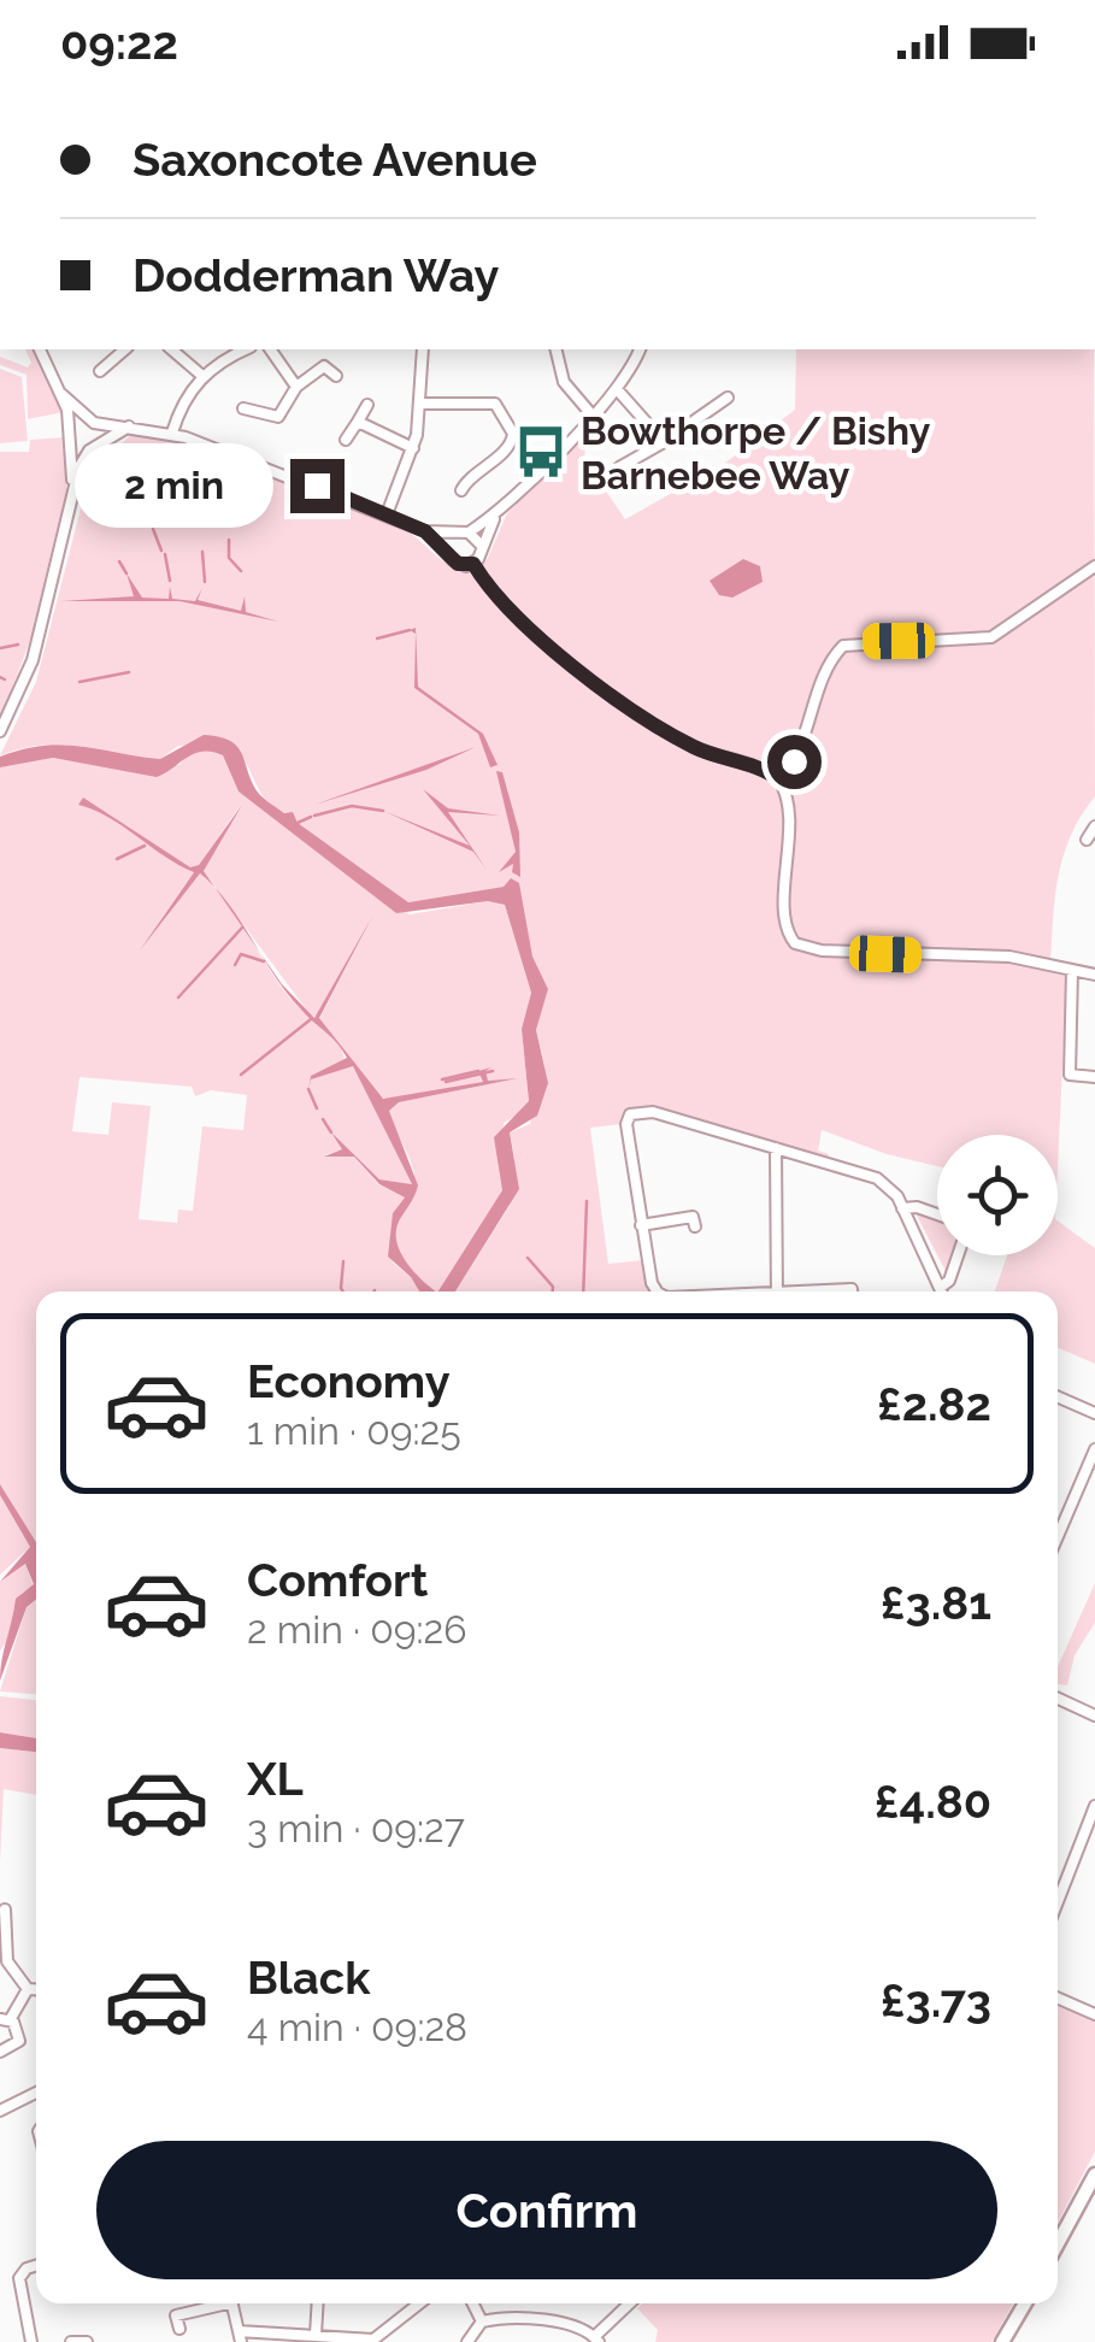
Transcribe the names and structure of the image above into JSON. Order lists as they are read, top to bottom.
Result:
{
  "places": {
    "bus stop": ["Bowthorpe / Bishy Barnebee Way"]
  },
  "page": {
    "status": "09:22",
    "banner": ["Saxoncote Avenue", "Dodderman Way"],
    "bubble": "2 min",
    "list": [
      {
        "name": "Economy",
        "note": "1 min · 09:25",
        "value": "£2.82"
      },
      {
        "name": "Comfort",
        "note": "2 min · 09:26",
        "value": "£3.81"
      },
      {
        "name": "XL",
        "note": "3 min · 09:27",
        "value": "£4.80"
      },
      {
        "name": "Black",
        "note": "4 min · 09:28",
        "value": "£3.73"
      }
    ],
    "buttons": "Confirm"
  }
}
